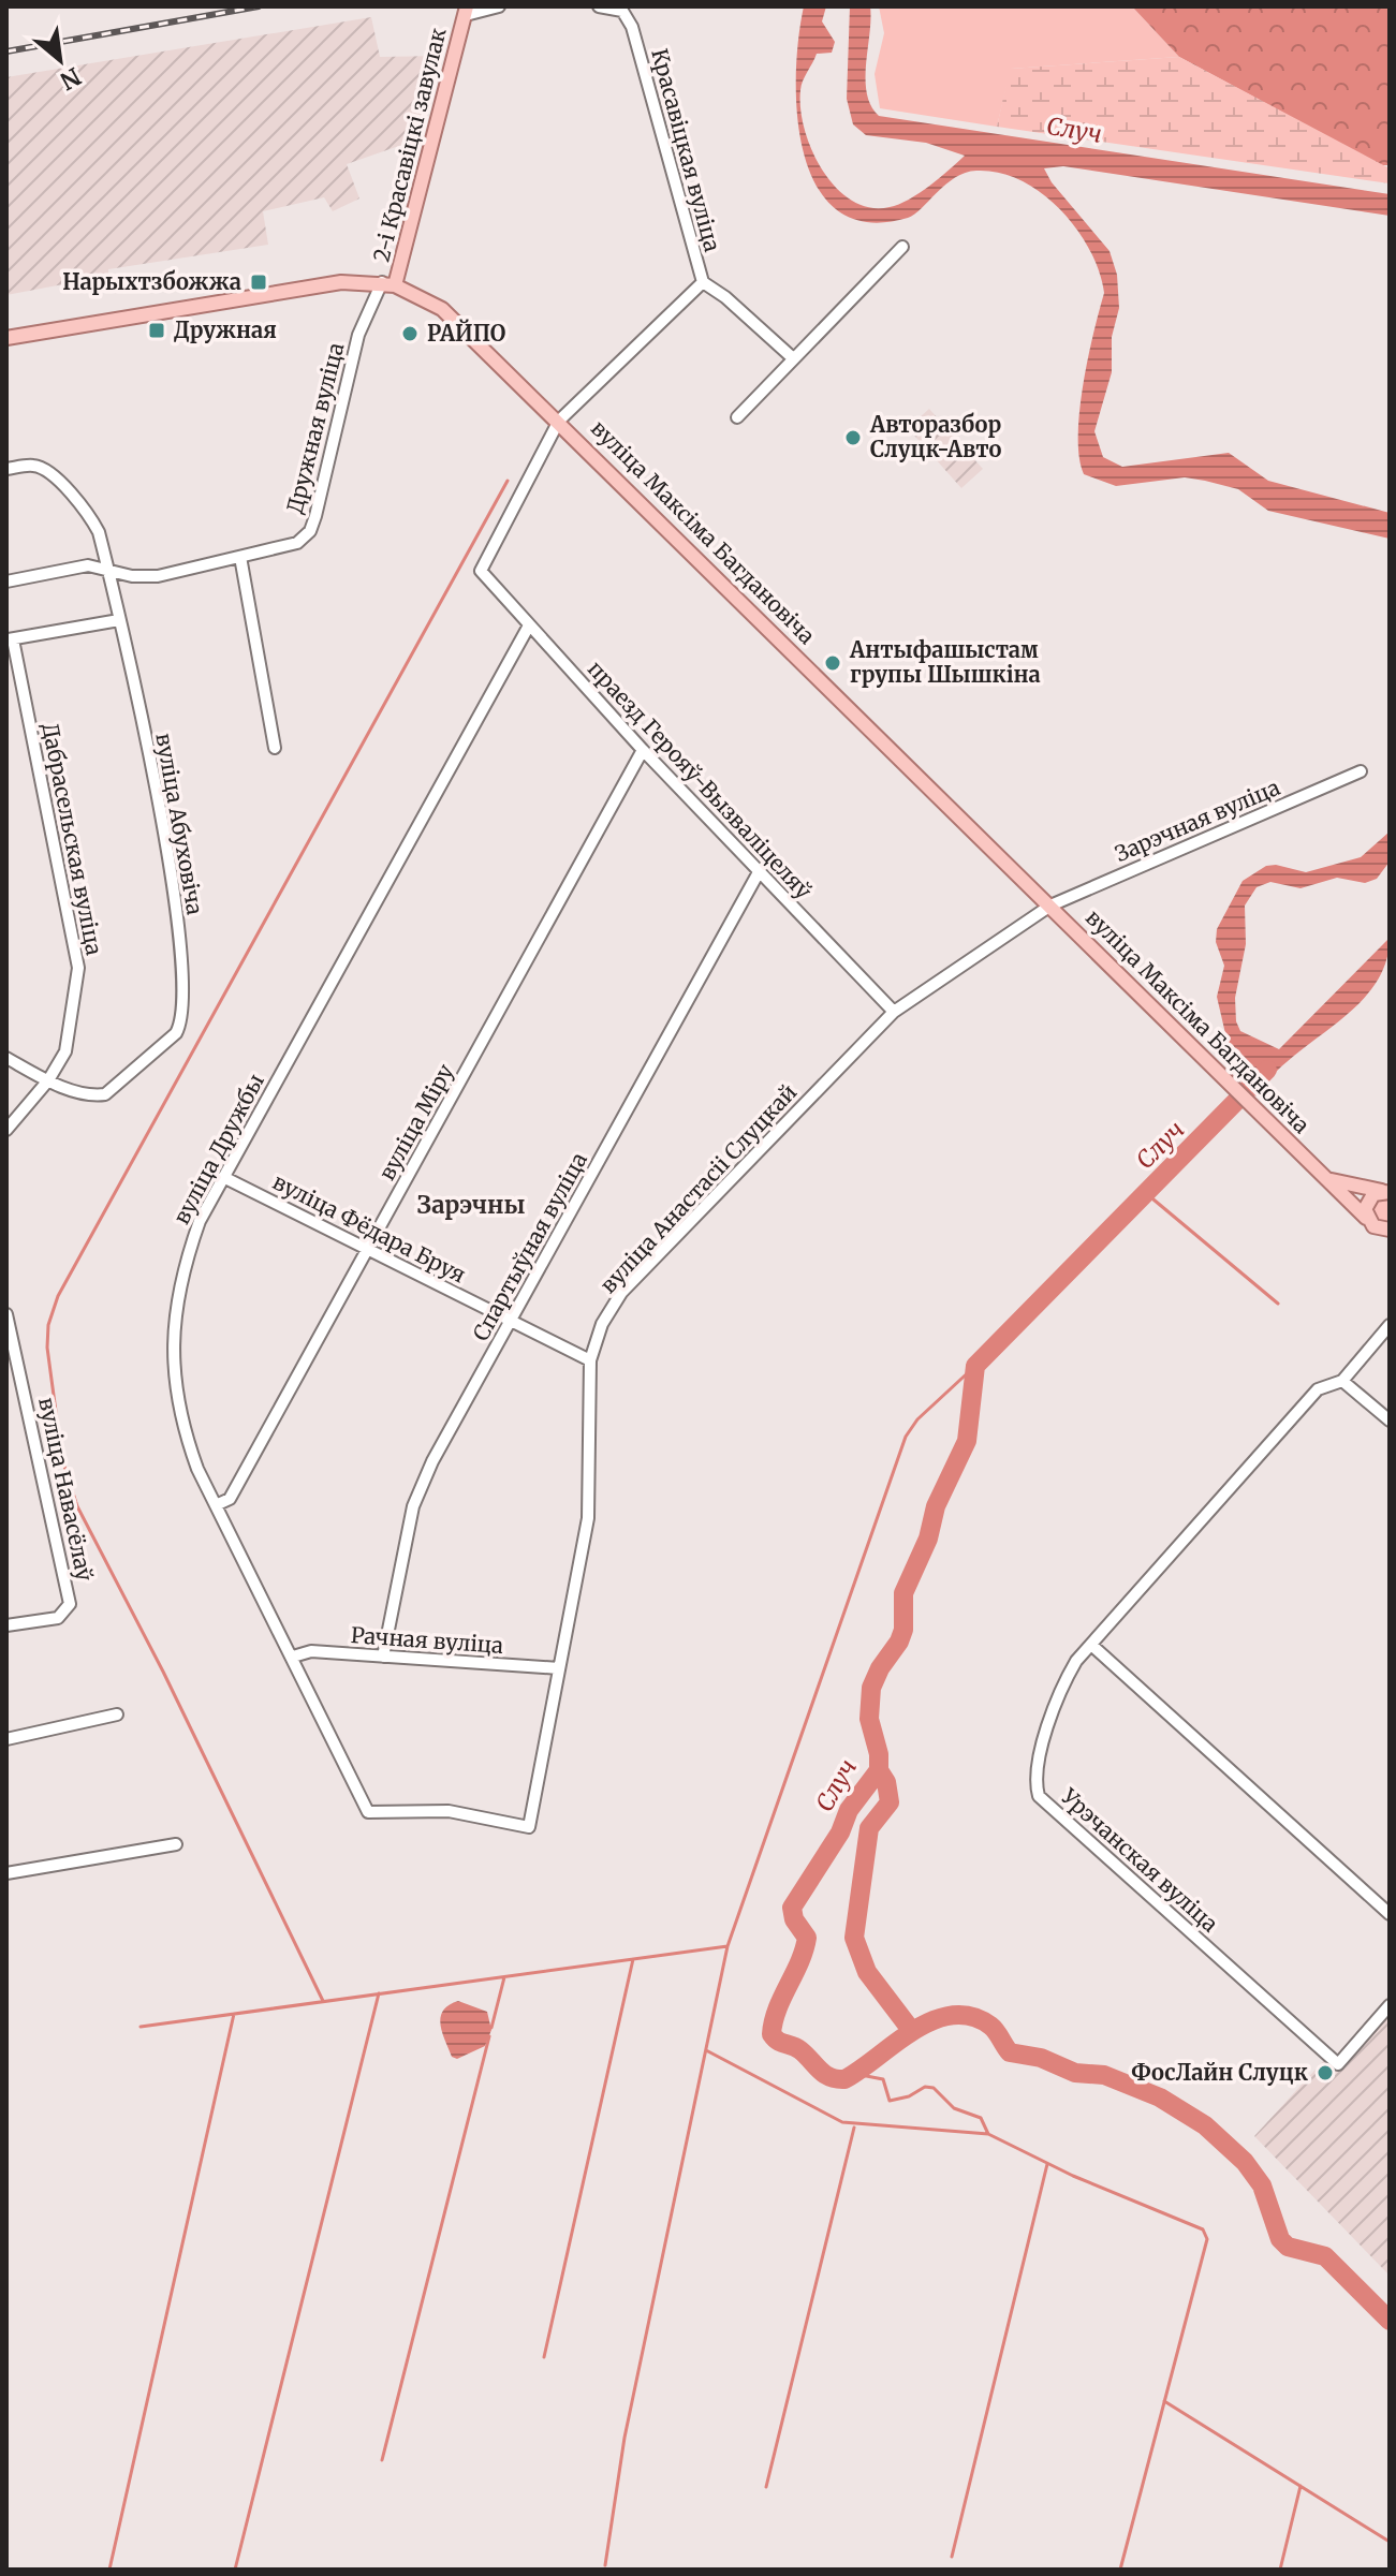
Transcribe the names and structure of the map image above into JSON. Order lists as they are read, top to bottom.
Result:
{
  "streets": {
    "main road": ["2-і Красавіцкі завулак", "вуліца Максіма Багдановіча"],
    "street": [
      "Красавіцкая вуліца",
      "Дружная вуліца",
      "праезд Герояў-Вызваліцеляў",
      "Зарэчная вуліца",
      "вуліца Абуховіча",
      "Дабрасельская вуліца",
      "вуліца Міру",
      "вуліца Дружбы",
      "вуліца Анастасіі Слуцкай",
      "вуліца Фёдара Бруя",
      "Спартыўная вуліца",
      "вуліца Навасёлаў",
      "Рачная вуліца",
      "Урэчанская вуліца"
    ]
  },
  "crossings": [
    ["2-і Красавіцкі завулак", "Дружная вуліца"],
    ["2-і Красавіцкі завулак", "вуліца Максіма Багдановіча"],
    ["Красавіцкая вуліца", "вуліца Максіма Багдановіча"],
    ["Красавіцкая вуліца", "праезд Герояў-Вызваліцеляў"],
    ["Дружная вуліца", "вуліца Максіма Багдановіча"],
    ["Дружная вуліца", "вуліца Абуховіча"],
    ["вуліца Максіма Багдановіча", "Зарэчная вуліца"],
    ["праезд Герояў-Вызваліцеляў", "Зарэчная вуліца"],
    ["праезд Герояў-Вызваліцеляў", "вуліца Міру"],
    ["праезд Герояў-Вызваліцеляў", "вуліца Дружбы"],
    ["праезд Герояў-Вызваліцеляў", "вуліца Анастасіі Слуцкай"],
    ["праезд Герояў-Вызваліцеляў", "Спартыўная вуліца"],
    ["Зарэчная вуліца", "вуліца Анастасіі Слуцкай"],
    ["вуліца Абуховіча", "Дабрасельская вуліца"],
    ["вуліца Міру", "вуліца Дружбы"],
    ["вуліца Міру", "вуліца Фёдара Бруя"],
    ["вуліца Дружбы", "вуліца Анастасіі Слуцкай"],
    ["вуліца Дружбы", "вуліца Фёдара Бруя"],
    ["вуліца Дружбы", "Рачная вуліца"],
    ["вуліца Анастасіі Слуцкай", "вуліца Фёдара Бруя"],
    ["вуліца Анастасіі Слуцкай", "Рачная вуліца"],
    ["вуліца Фёдара Бруя", "Спартыўная вуліца"],
    ["Спартыўная вуліца", "Рачная вуліца"]
  ],
  "districts": ["Зарэчны"],
  "water": ["Случ"],
  "places": {
    "transit": ["Нарыхтзбожжа", "Дружная"],
    "other": [
      "РАЙПО",
      "Авторазбор Слуцк-Авто",
      "Антыфашыстам групы Шышкіна",
      "ФосЛайн Слуцк"
    ]
  },
  "north": "bottom right"
}
